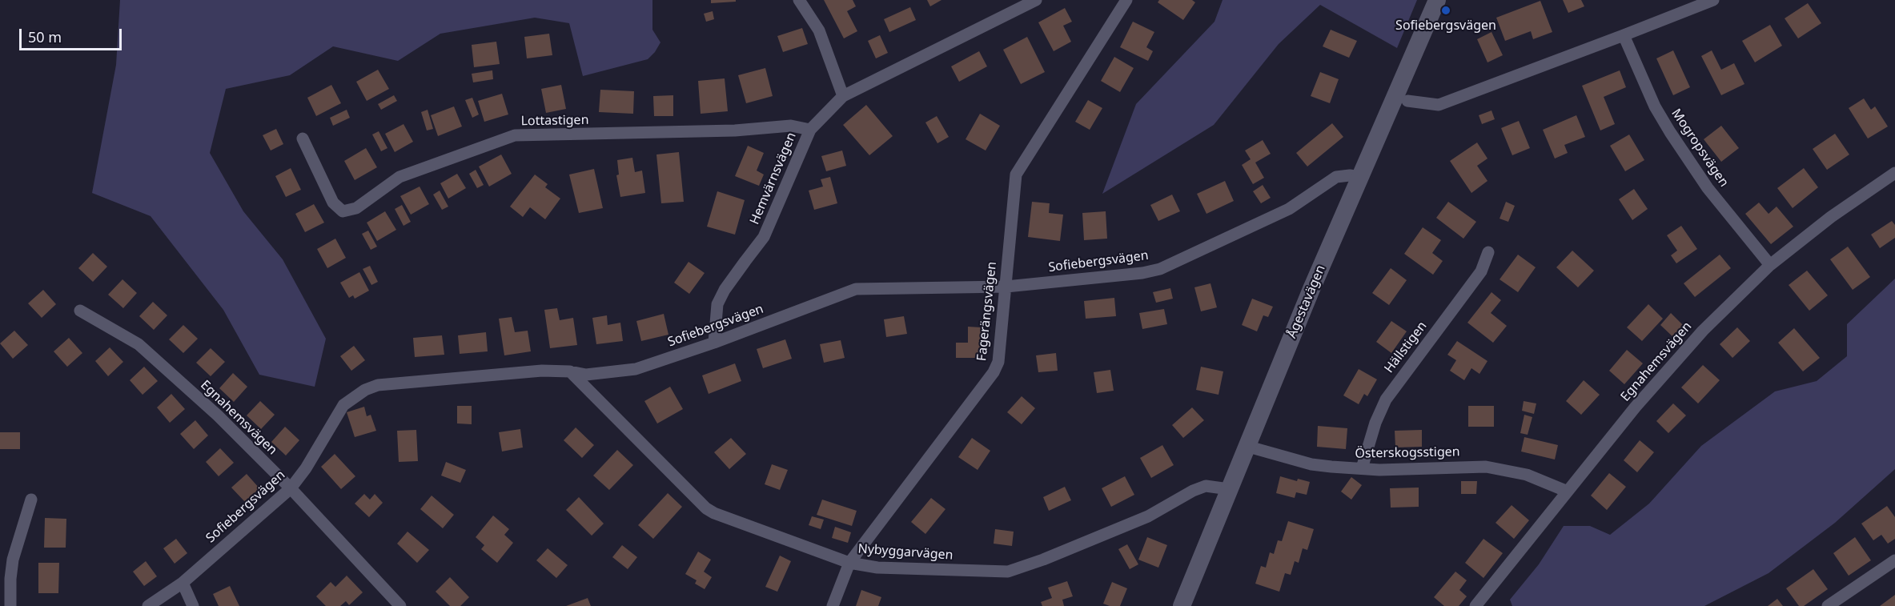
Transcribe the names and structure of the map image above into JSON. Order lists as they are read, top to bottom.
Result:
{
  "streets": {
    "main road": ["Ågestavägen"],
    "street": [
      "Lottastigen",
      "Mogropsvägen",
      "Hemvärnsvägen",
      "Sofiebergsvägen",
      "Fagerängsvägen",
      "Hällstigen",
      "Egnahemsvägen",
      "Österskogsstigen",
      "Nybyggarvägen"
    ]
  },
  "crossings": [
    ["Lottastigen", "Hemvärnsvägen"],
    ["Mogropsvägen", "Egnahemsvägen"],
    ["Hemvärnsvägen", "Sofiebergsvägen"],
    ["Sofiebergsvägen", "Ågestavägen"],
    ["Sofiebergsvägen", "Fagerängsvägen"],
    ["Sofiebergsvägen", "Egnahemsvägen"],
    ["Sofiebergsvägen", "Nybyggarvägen"],
    ["Ågestavägen", "Österskogsstigen"],
    ["Ågestavägen", "Nybyggarvägen"],
    ["Fagerängsvägen", "Nybyggarvägen"],
    ["Hällstigen", "Österskogsstigen"],
    ["Egnahemsvägen", "Österskogsstigen"]
  ],
  "places": ["Sofiebergsvägen"],
  "scale_bar": "50 m"
}
